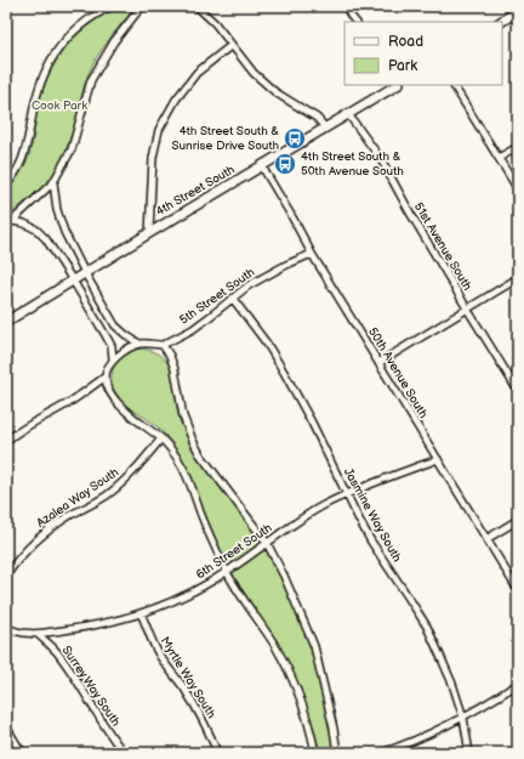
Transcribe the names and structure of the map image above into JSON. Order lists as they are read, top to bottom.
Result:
{
  "streets": {
    "street": [
      "4th Street South",
      "51st Avenue South",
      "5th Street South",
      "50th Avenue South",
      "Azalea Way South",
      "Jasmine Way South",
      "6th Street South",
      "Myrtle Way South",
      "Surrey Way South"
    ]
  },
  "crossings": [
    ["4th Street South", "51st Avenue South"],
    ["4th Street South", "50th Avenue South"],
    ["5th Street South", "50th Avenue South"],
    ["5th Street South", "Jasmine Way South"],
    ["50th Avenue South", "6th Street South"],
    ["Jasmine Way South", "6th Street South"],
    ["6th Street South", "Myrtle Way South"],
    ["6th Street South", "Surrey Way South"]
  ],
  "parks": ["Cook Park"],
  "places": {
    "bus stop": ["4th Street South & Sunrise Drive South", "4th Street South & 50th Avenue South"]
  },
  "legend": ["Road", "Park"]
}
